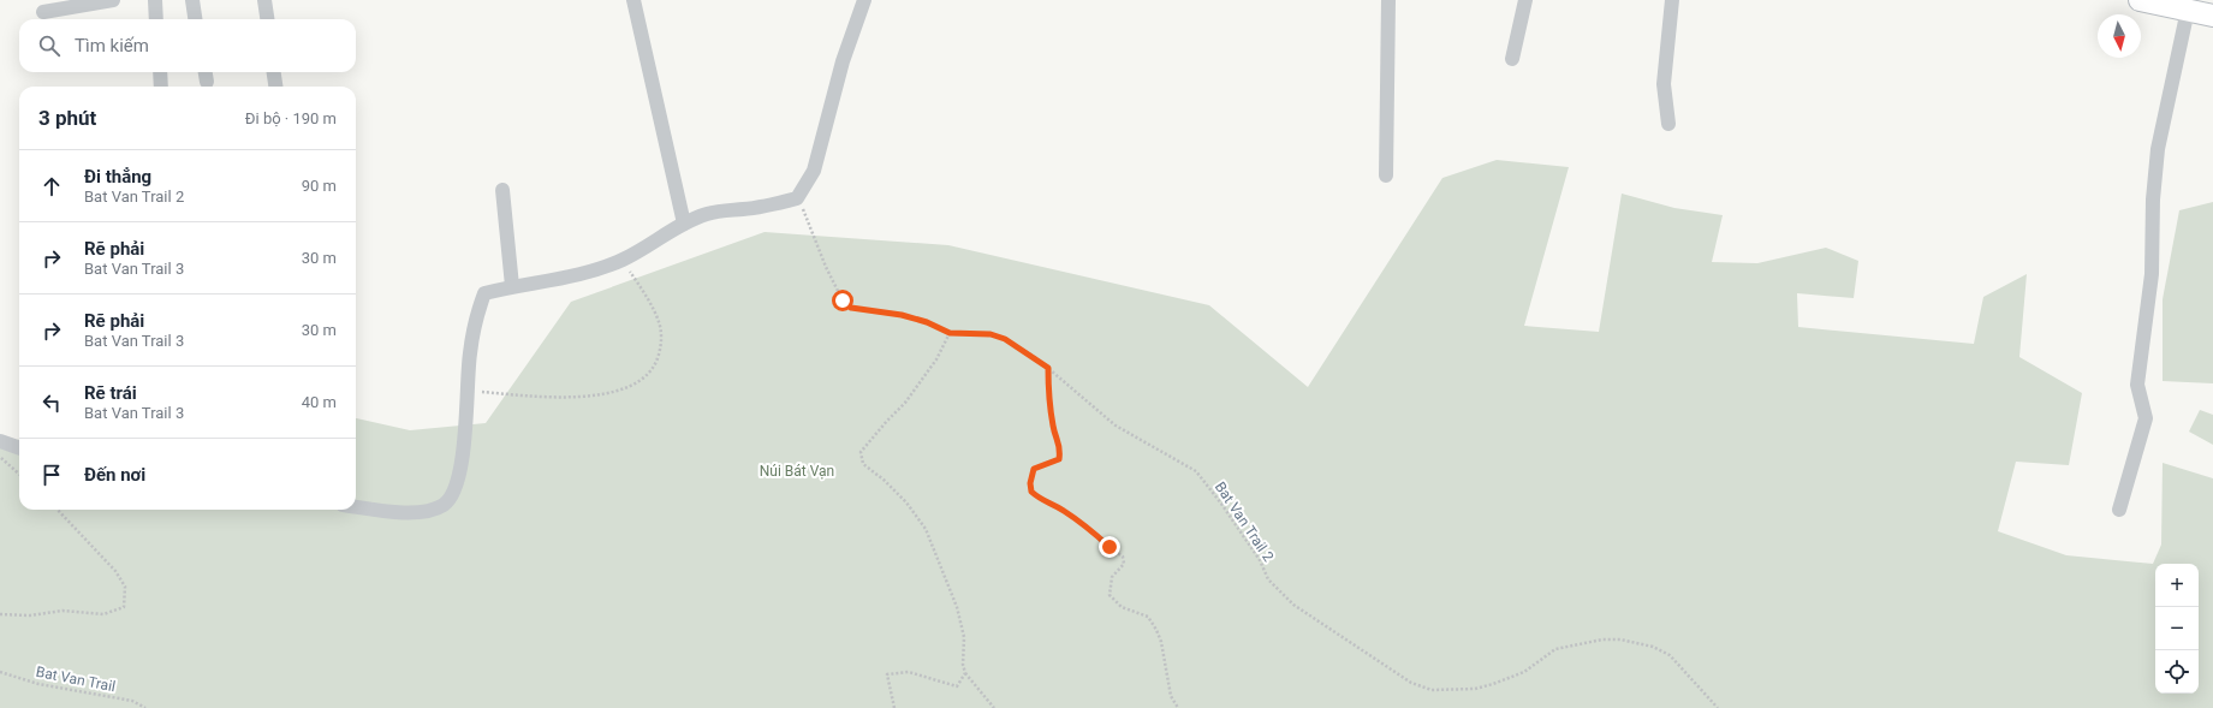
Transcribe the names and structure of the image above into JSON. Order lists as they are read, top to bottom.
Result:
{
  "streets": {
    "path": ["Bat Van Trail 2", "Bat Van Trail"]
  },
  "parks": ["Núi Bát Vạn"],
  "north": "bottom",
  "page": {
    "search": "Tìm kiếm",
    "heading": ["3 phút", "Đi bộ · 190 m"],
    "list": [
      ["Đi thẳng", "Bat Van Trail 2", "90 m"],
      ["Rẽ phải", "Bat Van Trail 3", "30 m"],
      ["Rẽ phải", "Bat Van Trail 3", "30 m"],
      ["Rẽ trái", "Bat Van Trail 3", "40 m"],
      "Đến nơi"
    ],
    "map_buttons": ["+", "−"]
  }
}
